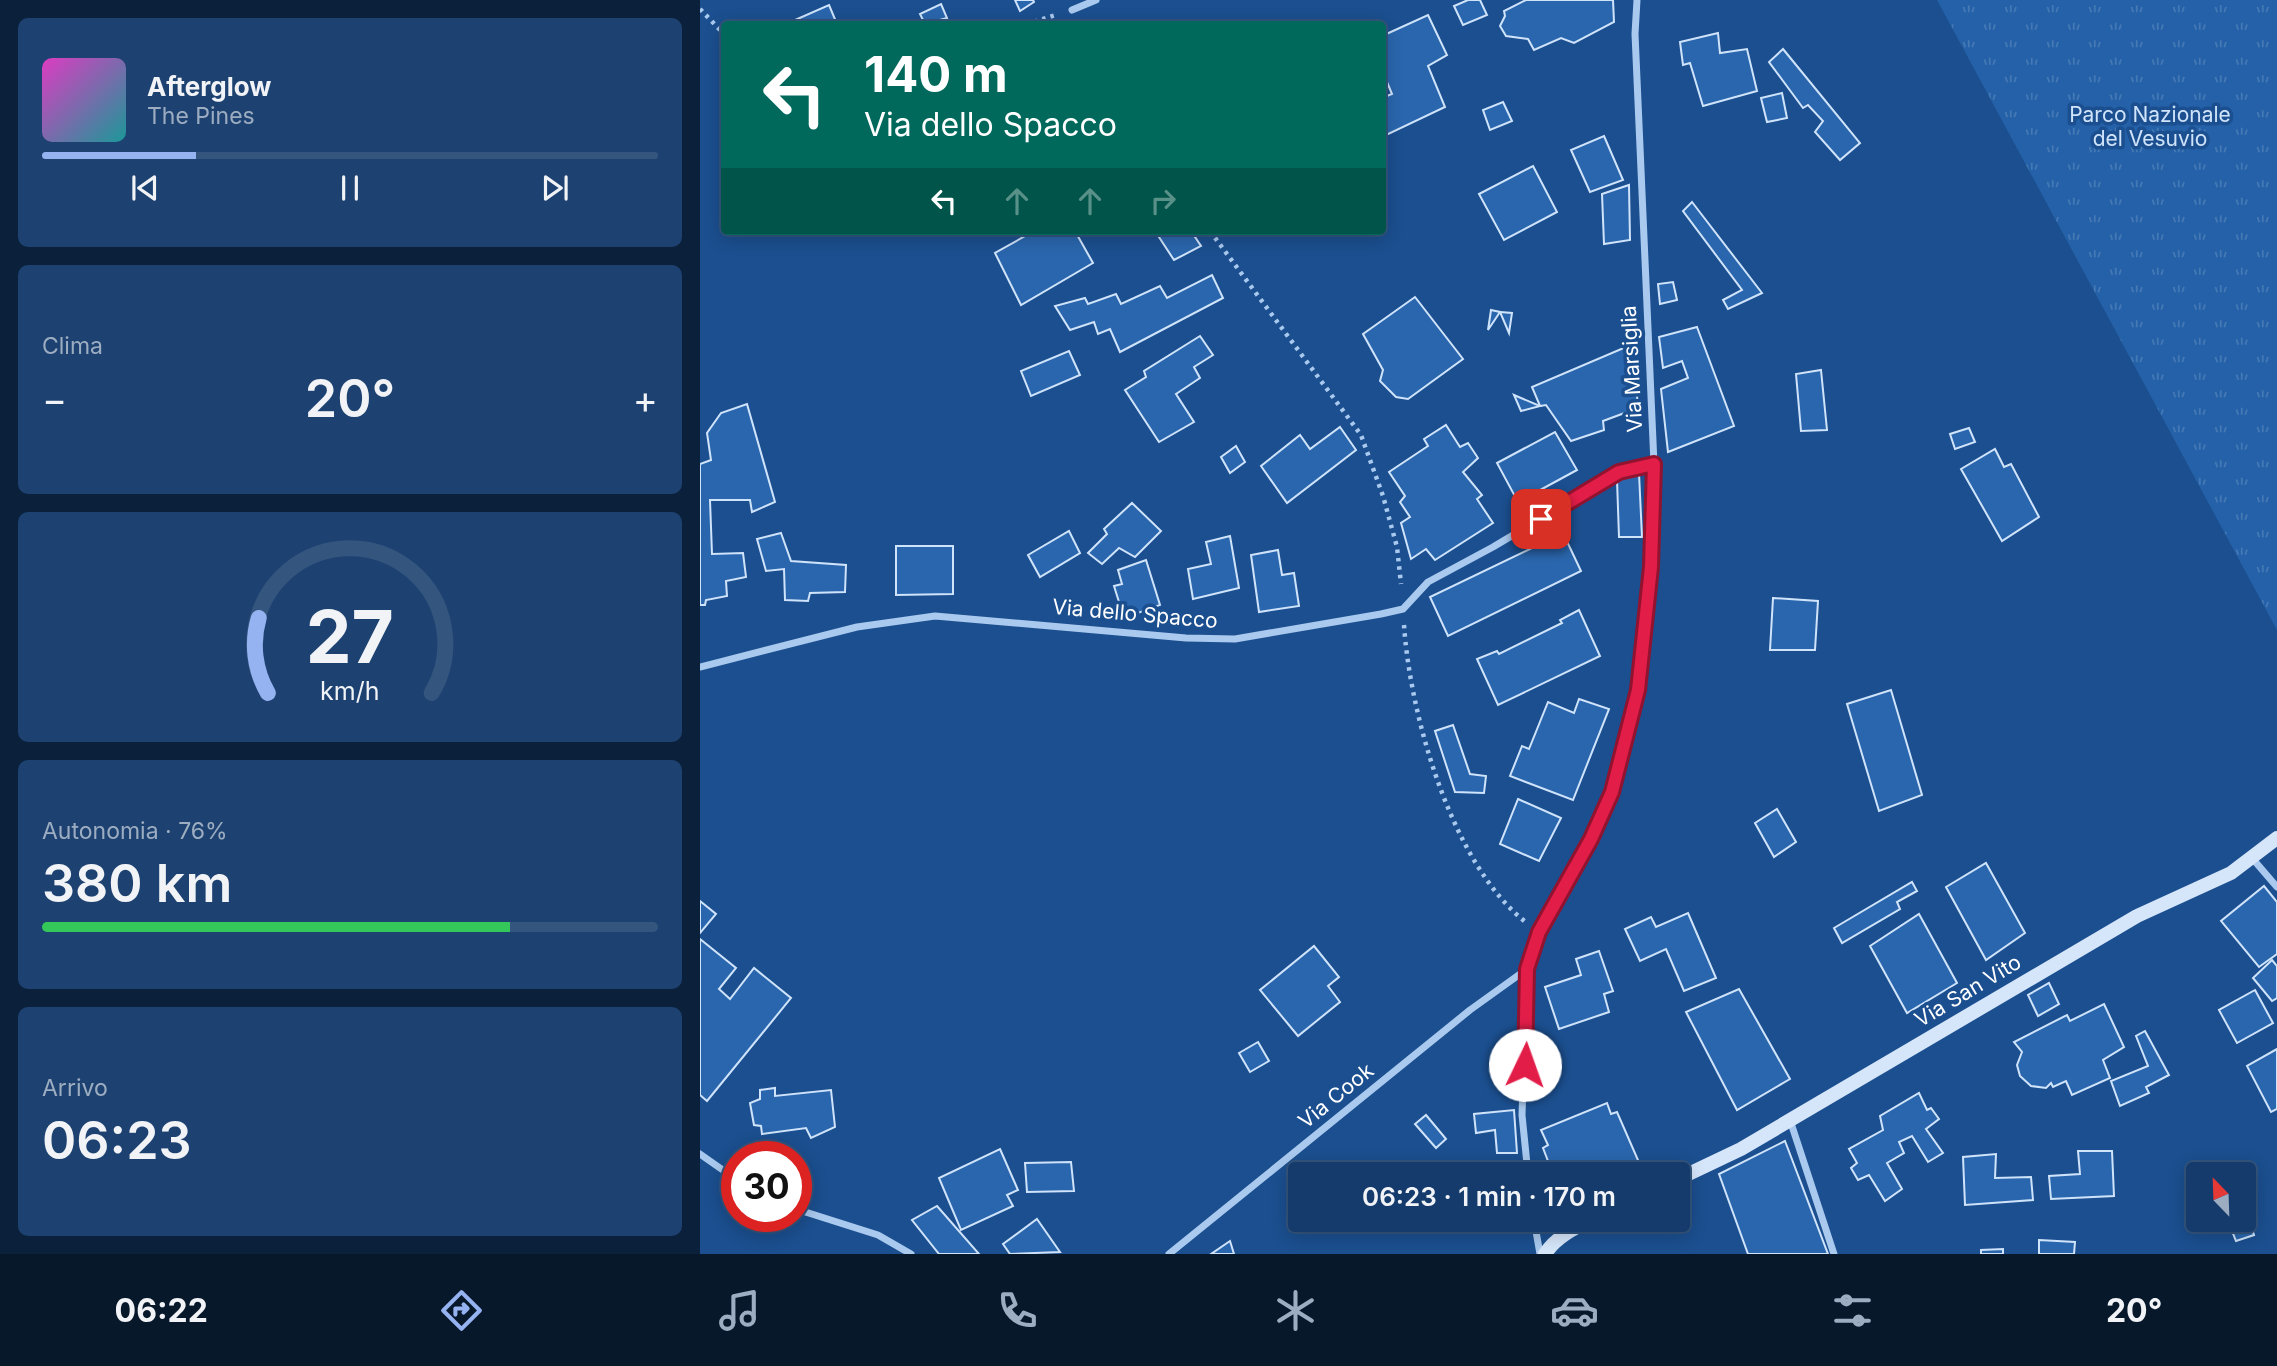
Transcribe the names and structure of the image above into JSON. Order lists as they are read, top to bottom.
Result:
{
  "streets": {
    "street": [
      "Via Marsiglia",
      "Via dello Spacco",
      "Via San Vito",
      "Via Cook"
    ]
  },
  "crossings": [
    ["Via Marsiglia", "Via Cook"]
  ],
  "parks": ["Parco Nazionale del Vesuvio"],
  "north": "top left",
  "page": {
    "turn": ["140 m", "Via dello Spacco"],
    "song": ["Afterglow", "The Pines"],
    "tile": [
      "Clima",
      ["Autonomia · 76%", "380 km"],
      ["Arrivo", "06:23"]
    ],
    "heat": ["−", "20°", "+"],
    "limit": "30",
    "trip": "06:23 · 1 min · 170 m",
    "tabs": ["06:22", "20°"],
    "gauge": ["27", "km/h"]
  }
}
